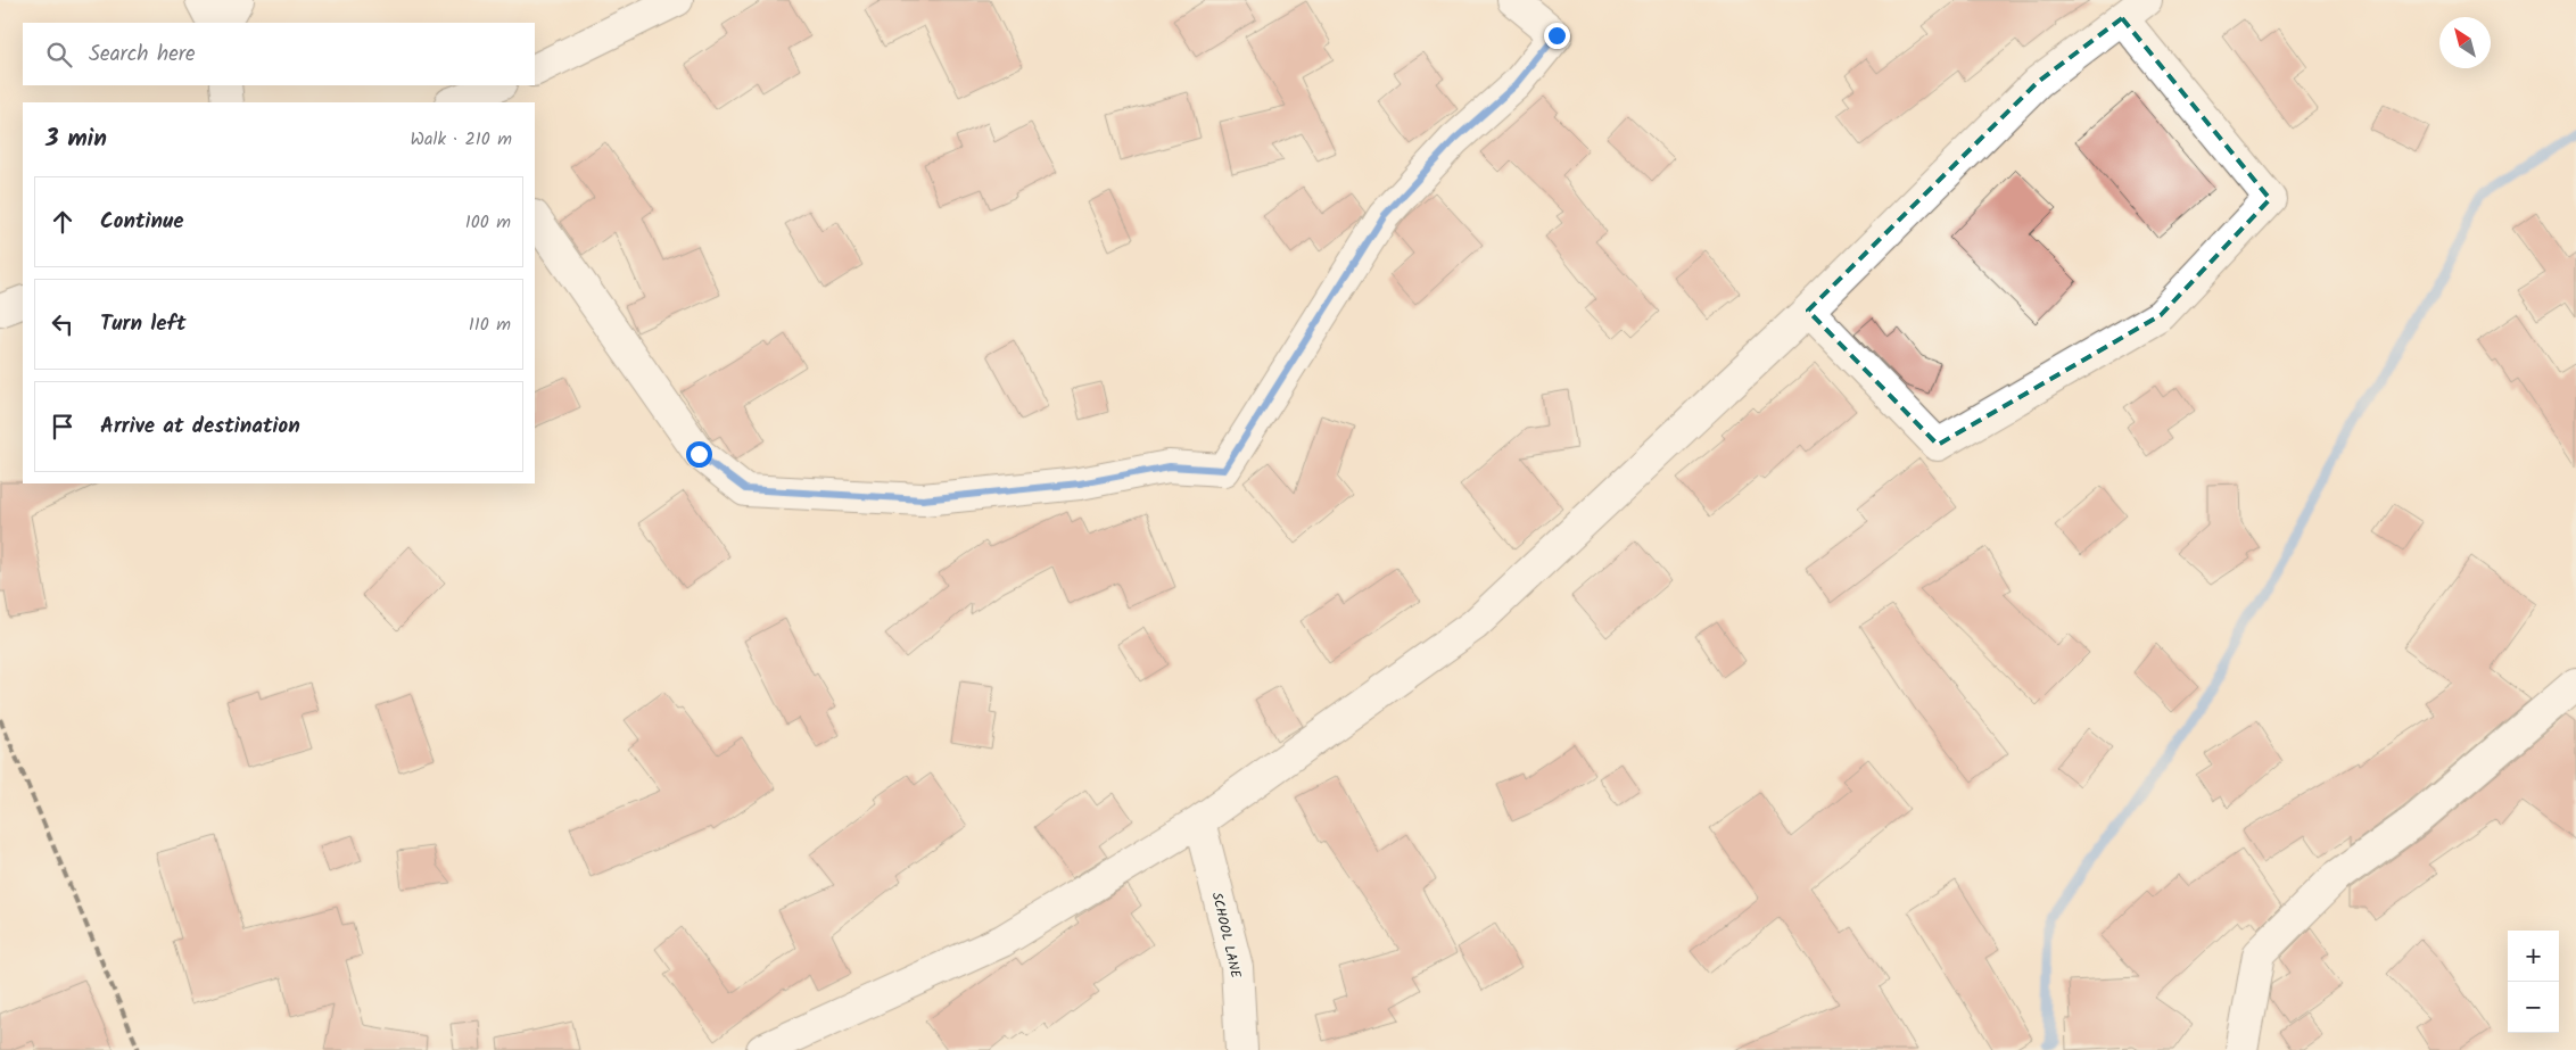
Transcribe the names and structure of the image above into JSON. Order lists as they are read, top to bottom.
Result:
{
  "streets": {
    "street": ["SCHOOL LANE"]
  },
  "north": "top left",
  "page": {
    "search": "Search here",
    "heading": ["3 min", "Walk · 210 m"],
    "list": [
      ["Continue", "100 m"],
      ["Turn left", "110 m"],
      "Arrive at destination"
    ],
    "map_buttons": ["+", "−"]
  }
}
